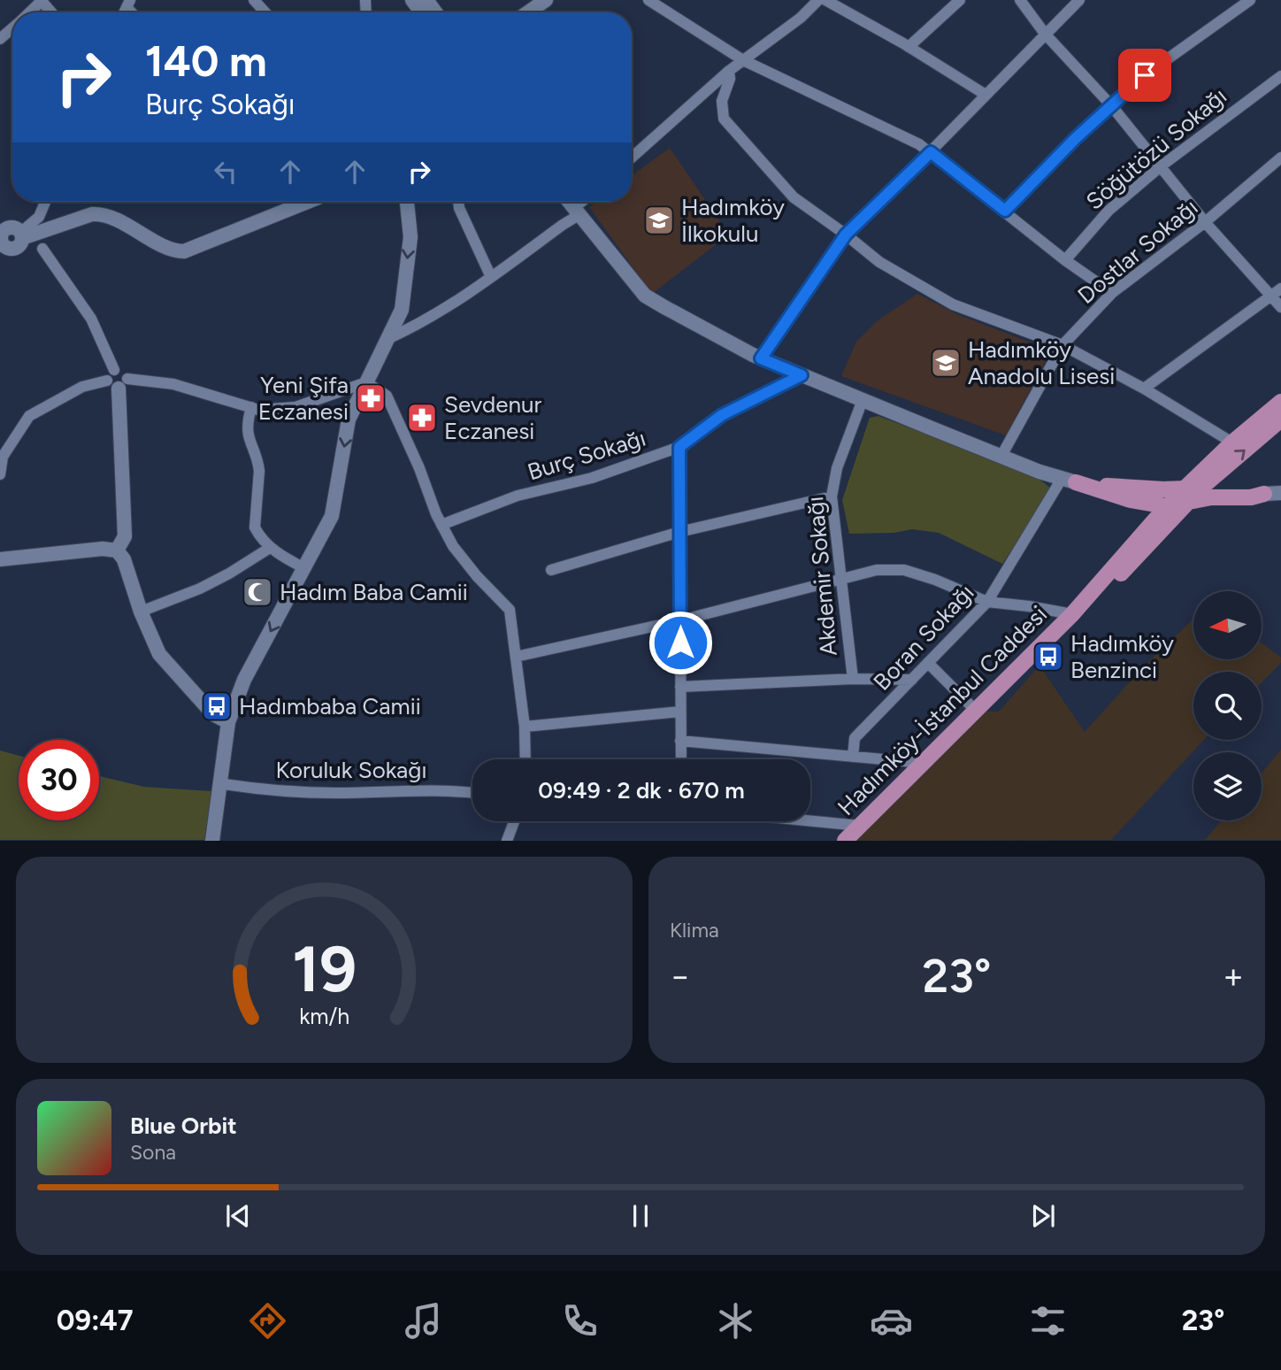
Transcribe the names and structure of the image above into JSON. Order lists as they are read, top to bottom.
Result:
{
  "streets": {
    "main road": ["Hadımköy-İstanbul Caddesi"],
    "street": [
      "Söğütözü Sokağı",
      "Dostlar Sokağı",
      "Burç Sokağı",
      "Akdemir Sokağı",
      "Boran Sokağı",
      "Koruluk Sokağı"
    ]
  },
  "places": {
    "school or university": ["Hadımköy İlkokulu", "Hadımköy Anadolu Lisesi"],
    "pharmacy": ["Yeni Şifa Eczanesi", "Sevdenur Eczanesi"],
    "mosque": ["Hadım Baba Camii"],
    "bus stop": ["Hadımköy Benzinci", "Hadımbaba Camii"]
  },
  "north": "left",
  "page": {
    "turn": ["140 m", "Burç Sokağı"],
    "limit": "30",
    "trip": "09:49 · 2 dk · 670 m",
    "tile": "Klima",
    "heat": ["−", "23°", "+"],
    "song": ["Blue Orbit", "Sona"],
    "tabs": ["09:47", "23°"],
    "gauge": ["19", "km/h"]
  }
}
